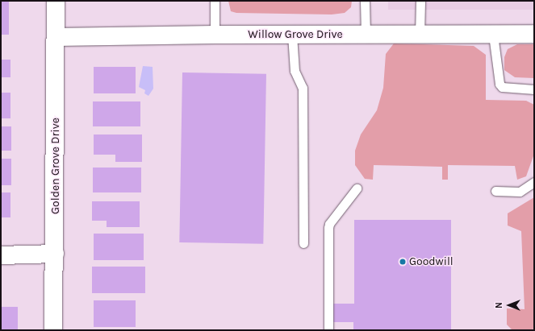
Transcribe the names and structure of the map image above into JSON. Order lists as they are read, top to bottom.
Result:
{
  "streets": {
    "street": ["Willow Grove Drive", "Golden Grove Drive"]
  },
  "crossings": [
    ["Willow Grove Drive", "Golden Grove Drive"]
  ],
  "places": ["Goodwill"],
  "north": "left"
}
